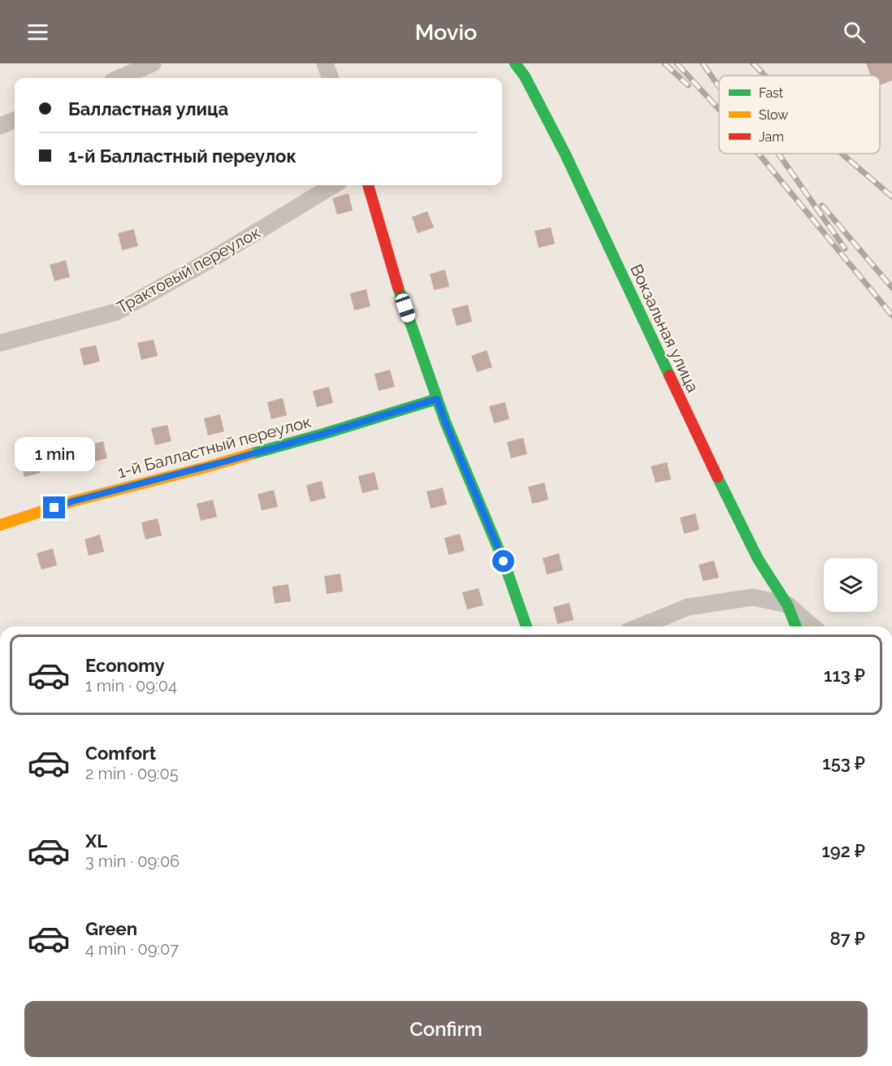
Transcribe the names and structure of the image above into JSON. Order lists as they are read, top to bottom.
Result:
{
  "streets": {
    "street": ["Трактовый переулок", "Вокзальная улица", "1-й Балластный переулок"]
  },
  "legend": ["Fast", "Slow", "Jam"],
  "page": {
    "header": "Movio",
    "banner": ["Балластная улица", "1-й Балластный переулок"],
    "bubble": "1 min",
    "list": [
      {
        "name": "Economy",
        "note": "1 min · 09:04",
        "value": "113 ₽"
      },
      {
        "name": "Comfort",
        "note": "2 min · 09:05",
        "value": "153 ₽"
      },
      {
        "name": "XL",
        "note": "3 min · 09:06",
        "value": "192 ₽"
      },
      {
        "name": "Green",
        "note": "4 min · 09:07",
        "value": "87 ₽"
      }
    ],
    "buttons": "Confirm"
  }
}
